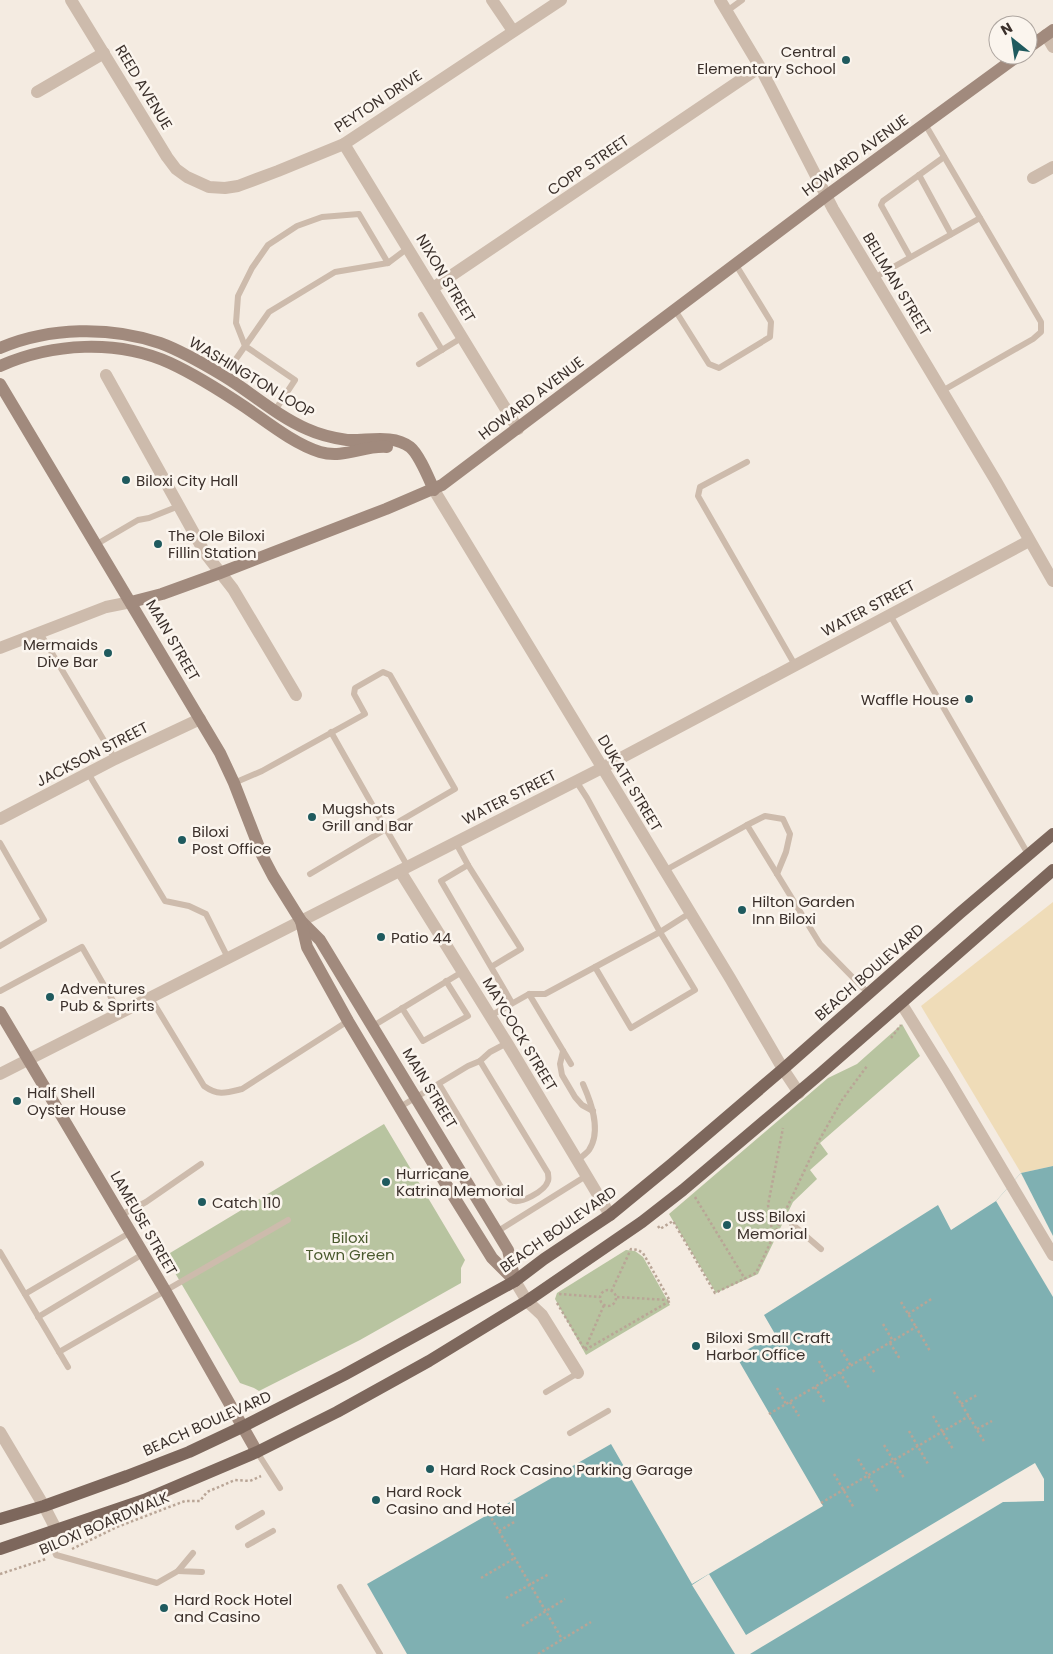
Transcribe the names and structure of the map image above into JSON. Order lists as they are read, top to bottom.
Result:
{
  "streets": {
    "main road": ["BEACH BOULEVARD"],
    "street": [
      "REED AVENUE",
      "PEYTON DRIVE",
      "HOWARD AVENUE",
      "COPP STREET",
      "NIXON STREET",
      "BELLMAN STREET",
      "WASHINGTON LOOP",
      "WATER STREET",
      "MAIN STREET",
      "JACKSON STREET",
      "DUKATE STREET",
      "MAYCOCK STREET",
      "LAMEUSE STREET"
    ],
    "path": ["BILOXI BOARDWALK"]
  },
  "crossings": [
    ["REED AVENUE", "PEYTON DRIVE"],
    ["PEYTON DRIVE", "NIXON STREET"],
    ["HOWARD AVENUE", "NIXON STREET"],
    ["HOWARD AVENUE", "BELLMAN STREET"],
    ["HOWARD AVENUE", "WASHINGTON LOOP"],
    ["HOWARD AVENUE", "MAIN STREET"],
    ["HOWARD AVENUE", "DUKATE STREET"],
    ["COPP STREET", "NIXON STREET"],
    ["COPP STREET", "BELLMAN STREET"],
    ["BELLMAN STREET", "WATER STREET"],
    ["WASHINGTON LOOP", "DUKATE STREET"],
    ["WATER STREET", "MAIN STREET"],
    ["WATER STREET", "DUKATE STREET"],
    ["WATER STREET", "MAYCOCK STREET"],
    ["WATER STREET", "LAMEUSE STREET"],
    ["MAIN STREET", "JACKSON STREET"],
    ["MAIN STREET", "BEACH BOULEVARD"],
    ["DUKATE STREET", "BEACH BOULEVARD"],
    ["BEACH BOULEVARD", "MAYCOCK STREET"],
    ["BEACH BOULEVARD", "LAMEUSE STREET"]
  ],
  "parks": ["Biloxi Town Green"],
  "places": [
    "Central Elementary School",
    "Biloxi City Hall",
    "The Ole Biloxi Fillin Station",
    "Mermaids Dive Bar",
    "Waffle House",
    "Mugshots Grill and Bar",
    "Biloxi Post Office",
    "Hilton Garden Inn Biloxi",
    "Patio 44",
    "Adventures Pub & Sprirts",
    "Half Shell Oyster House",
    "Hurricane Katrina Memorial",
    "Catch 110",
    "USS Biloxi Memorial",
    "Biloxi Small Craft Harbor Office",
    "Hard Rock Casino Parking Garage",
    "Hard Rock Casino and Hotel",
    "Hard Rock Hotel and Casino"
  ],
  "north": "top left"
}
